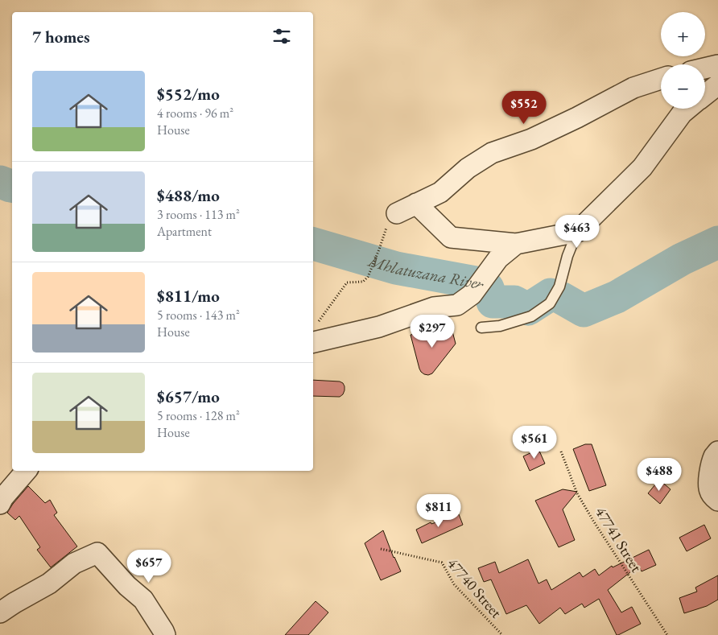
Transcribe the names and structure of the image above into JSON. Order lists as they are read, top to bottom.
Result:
{
  "streets": {
    "path": ["47741 Street", "47740 Street"]
  },
  "water": ["Mhlatuzana River"],
  "page": {
    "map_buttons": ["+", "−"],
    "heading": "7 homes",
    "list": [
      {
        "name": "$552/mo",
        "note": "4 rooms · 96 m² · House"
      },
      {
        "name": "$488/mo",
        "note": "3 rooms · 113 m² · Apartment"
      },
      {
        "name": "$811/mo",
        "note": "5 rooms · 143 m² · House"
      },
      {
        "name": "$657/mo",
        "note": "5 rooms · 128 m² · House"
      }
    ],
    "price": [
      "$552",
      "$463",
      "$297",
      "$561",
      "$488",
      "$811",
      "$657"
    ]
  }
}
